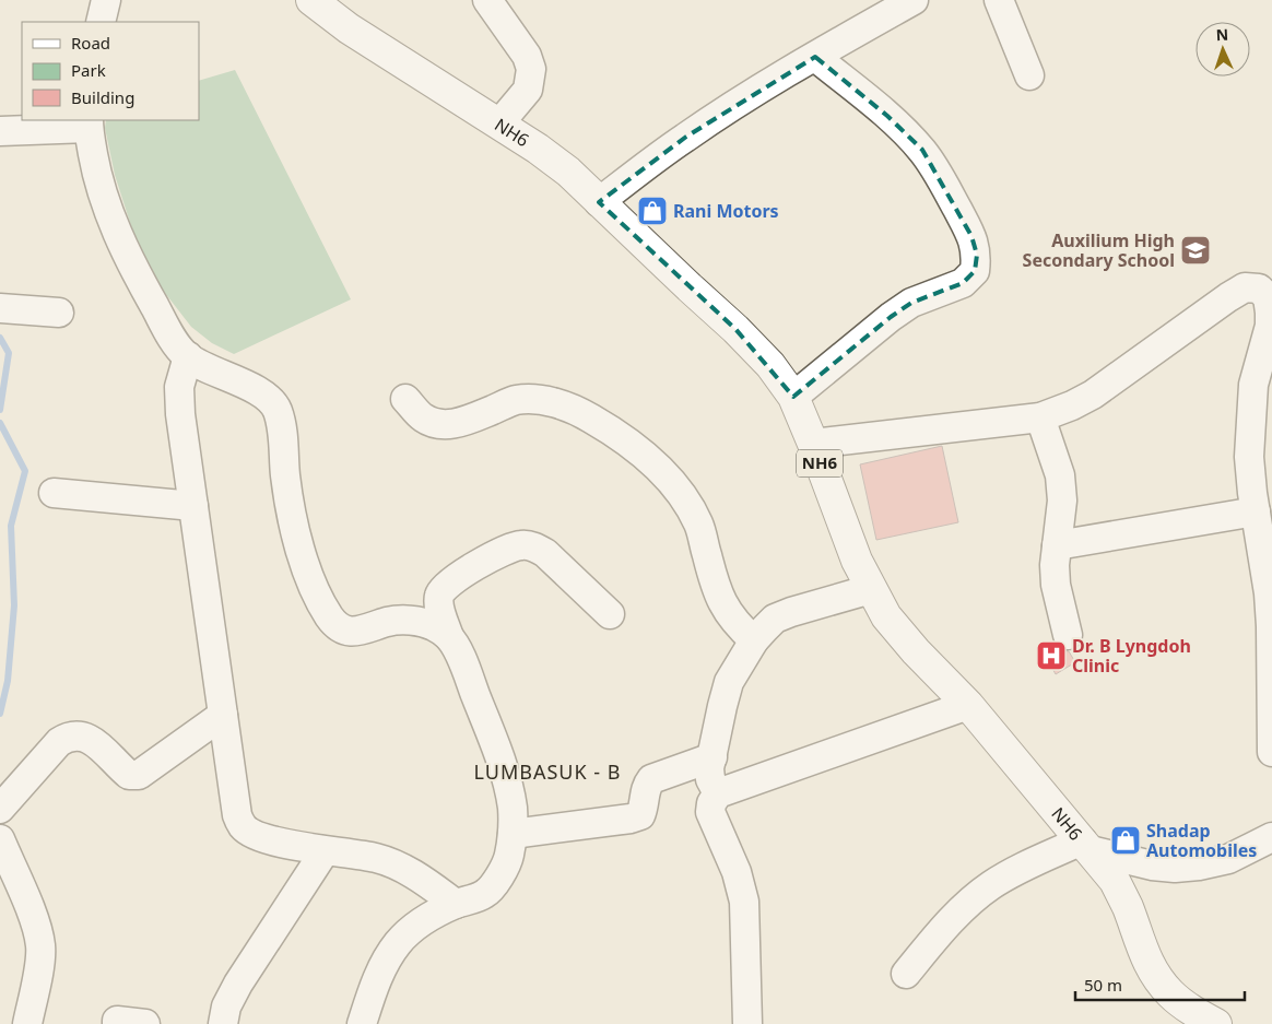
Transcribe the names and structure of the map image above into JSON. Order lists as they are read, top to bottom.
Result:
{
  "streets": {
    "highway": ["NH6"]
  },
  "districts": ["LUMBASUK - B"],
  "places": {
    "shop": ["Rani Motors", "Shadap Automobiles"],
    "school or university": ["Auxilium High Secondary School"],
    "hospital": ["Dr. B Lyngdoh Clinic"]
  },
  "legend": ["Road", "Park", "Building"],
  "scale_bar": "50 m",
  "north": "top"
}
